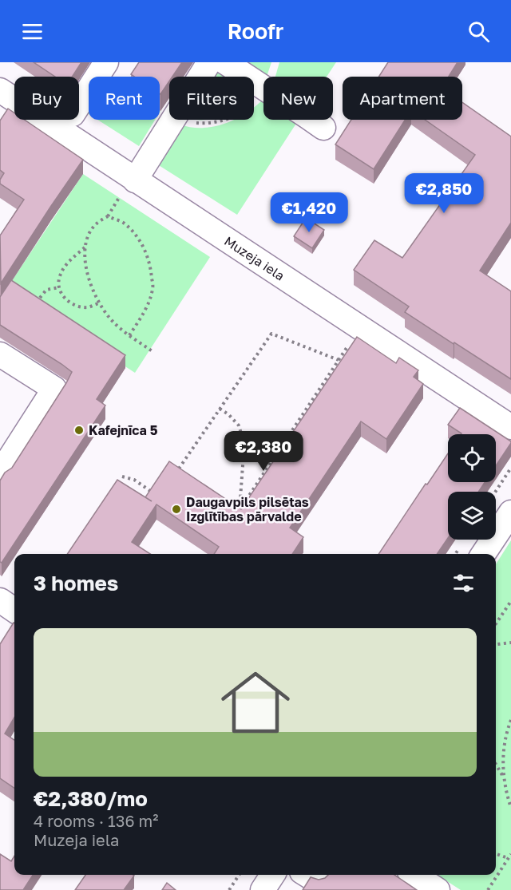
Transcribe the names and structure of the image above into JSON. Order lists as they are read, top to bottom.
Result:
{
  "streets": {
    "street": ["Muzeja iela"]
  },
  "places": ["Kafejnīca 5", "Daugavpils pilsētas Izglītības pārvalde"],
  "page": {
    "header": "Roofr",
    "chip": [
      "Buy",
      "Rent",
      "Filters",
      "New",
      "Apartment"
    ],
    "price": ["€2,850", "€1,420", "€2,380"],
    "heading": "3 homes",
    "list": [
      {
        "name": "€2,380/mo",
        "note": "4 rooms · 136 m² · Muzeja iela"
      }
    ]
  }
}
